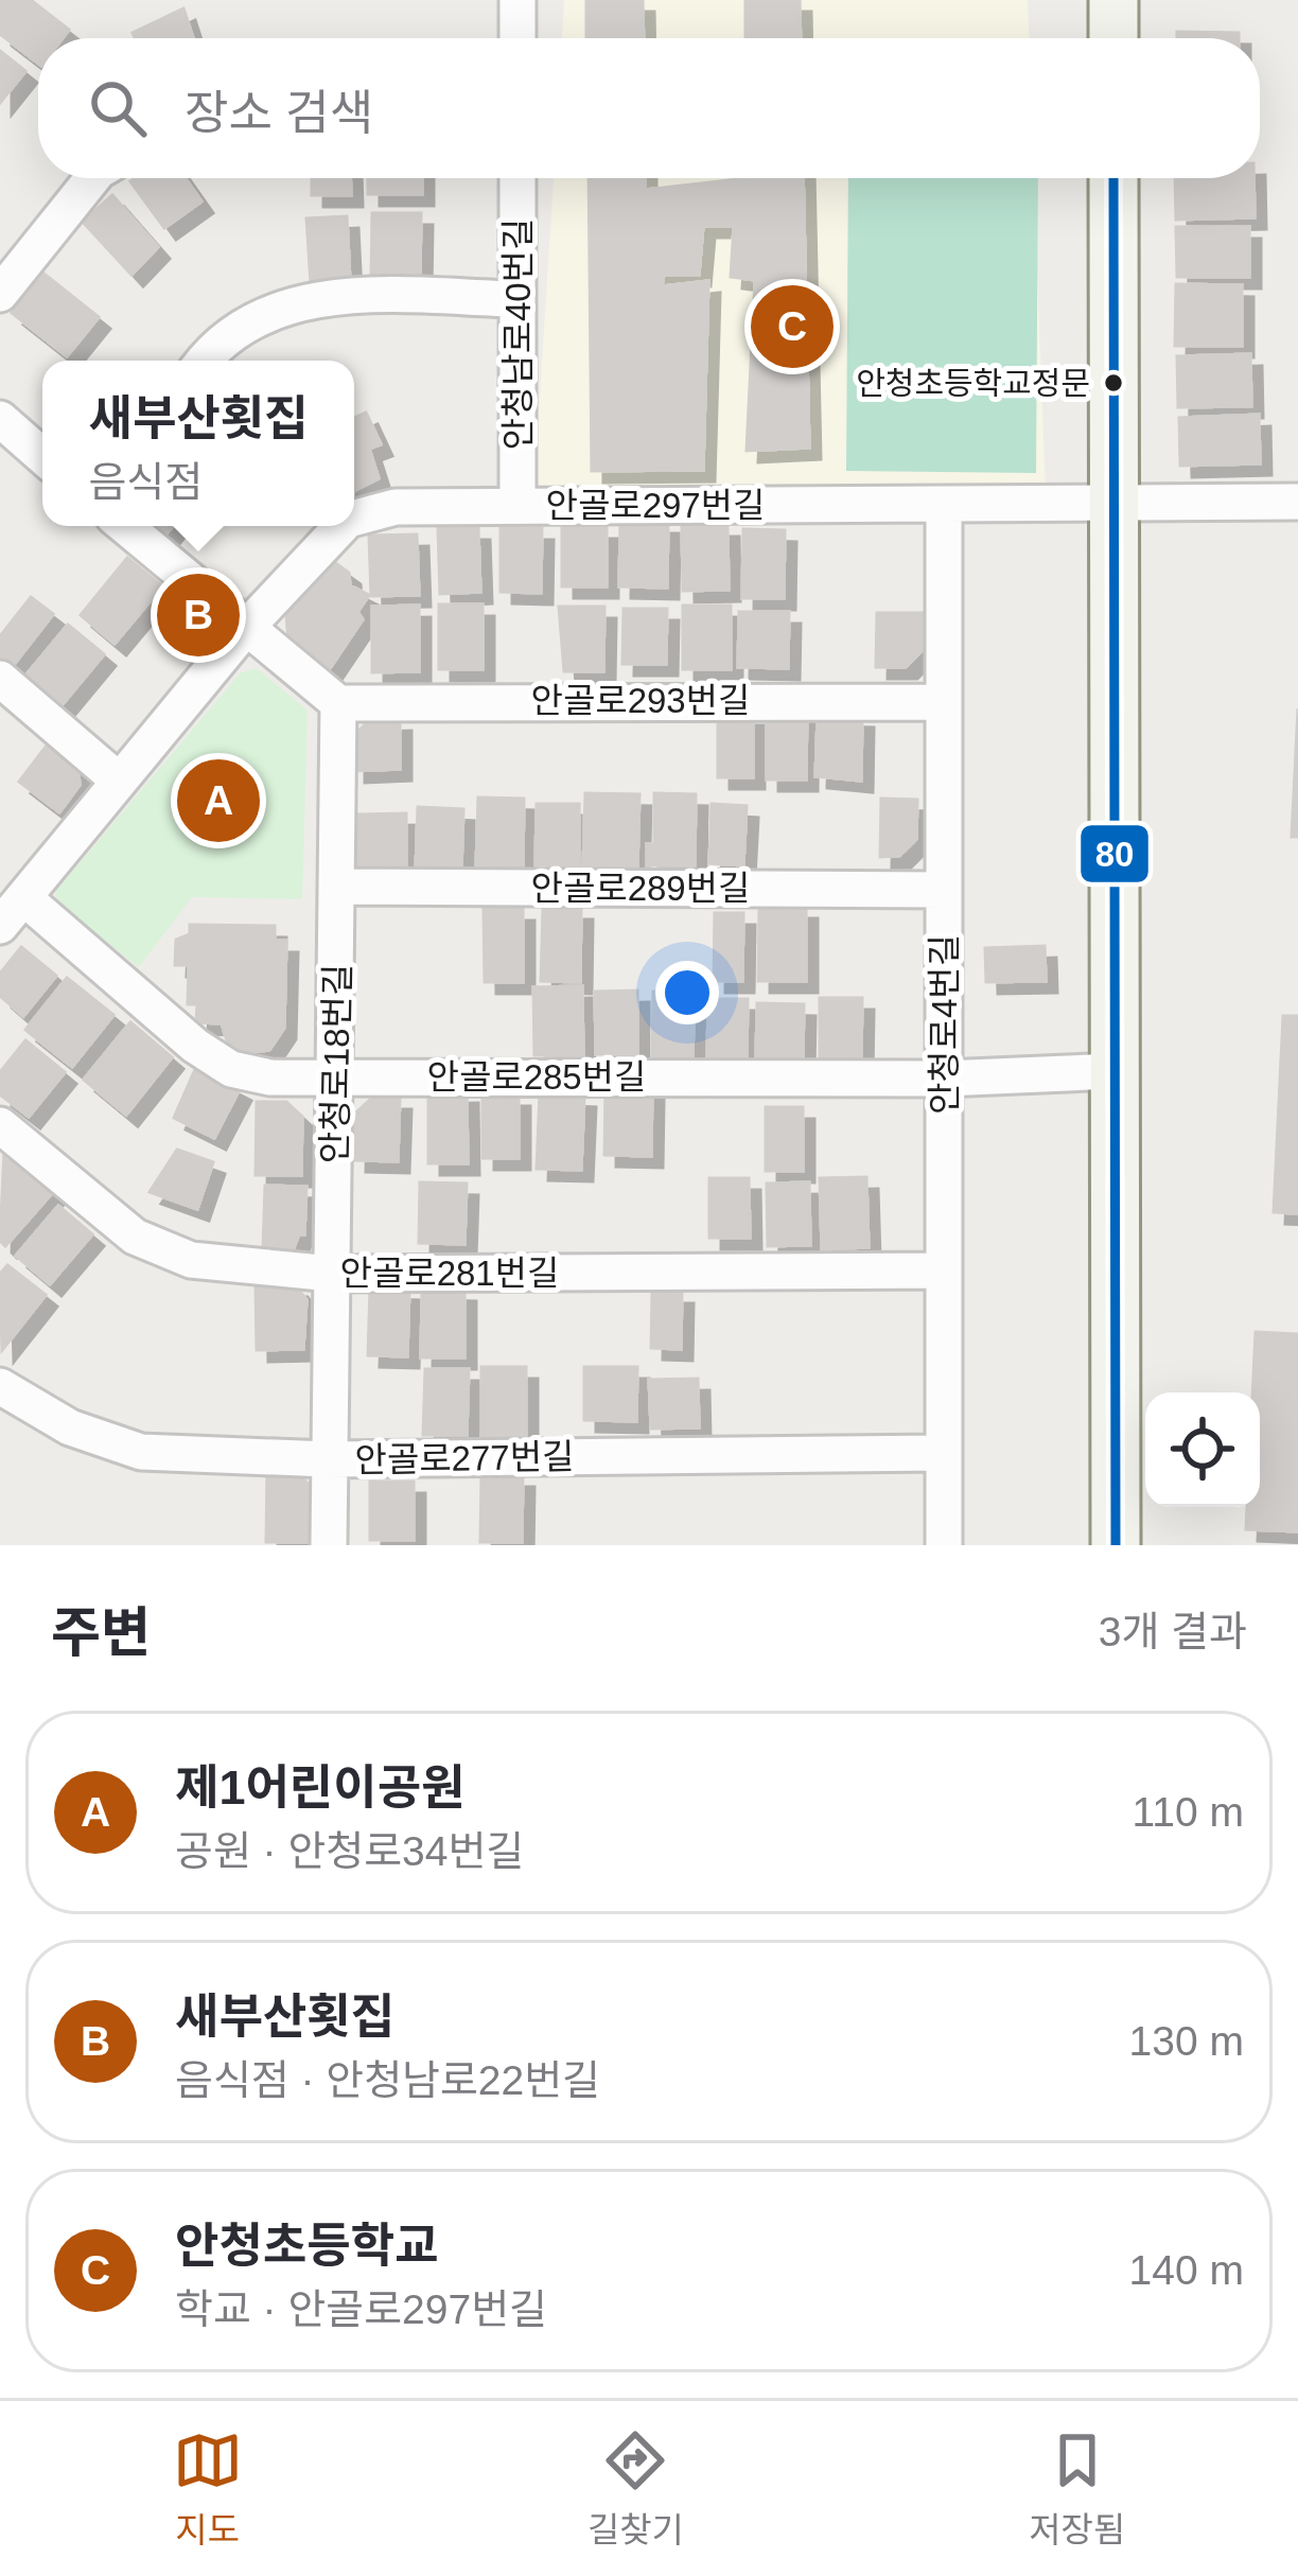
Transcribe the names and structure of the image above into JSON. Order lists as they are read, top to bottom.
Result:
{
  "streets": {
    "street": [
      "안청남로40번길",
      "안골로297번길",
      "안골로293번길",
      "안골로289번길",
      "안청로4번길",
      "안청로18번길",
      "안골로285번길",
      "안골로281번길",
      "안골로277번길"
    ]
  },
  "crossings": [
    ["안청남로40번길", "안골로297번길"],
    ["안골로297번길", "안청로4번길"],
    ["안골로297번길", "안골로285번길"],
    ["안골로293번길", "안청로4번길"],
    ["안골로293번길", "안청로18번길"],
    ["안골로289번길", "안청로4번길"],
    ["안골로289번길", "안청로18번길"],
    ["안청로4번길", "안골로285번길"],
    ["안청로4번길", "안골로281번길"],
    ["안청로4번길", "안골로277번길"],
    ["안청로18번길", "안골로285번길"],
    ["안청로18번길", "안골로281번길"],
    ["안청로18번길", "안골로277번길"]
  ],
  "places": ["안청초등학교정문"],
  "lines": ["transit line 80"],
  "page": {
    "search": "장소 검색",
    "pins": ["C", "B", "A"],
    "popup": ["새부산횟집", "음식점"],
    "heading": ["주변", "3개 결과"],
    "list": [
      {
        "mark": "A",
        "name": "제1어린이공원",
        "note": "공원 · 안청로34번길",
        "value": "110 m"
      },
      {
        "mark": "B",
        "name": "새부산횟집",
        "note": "음식점 · 안청남로22번길",
        "value": "130 m"
      },
      {
        "mark": "C",
        "name": "안청초등학교",
        "note": "학교 · 안골로297번길",
        "value": "140 m"
      }
    ],
    "nav": ["지도", "길찾기", "저장됨"]
  }
}
